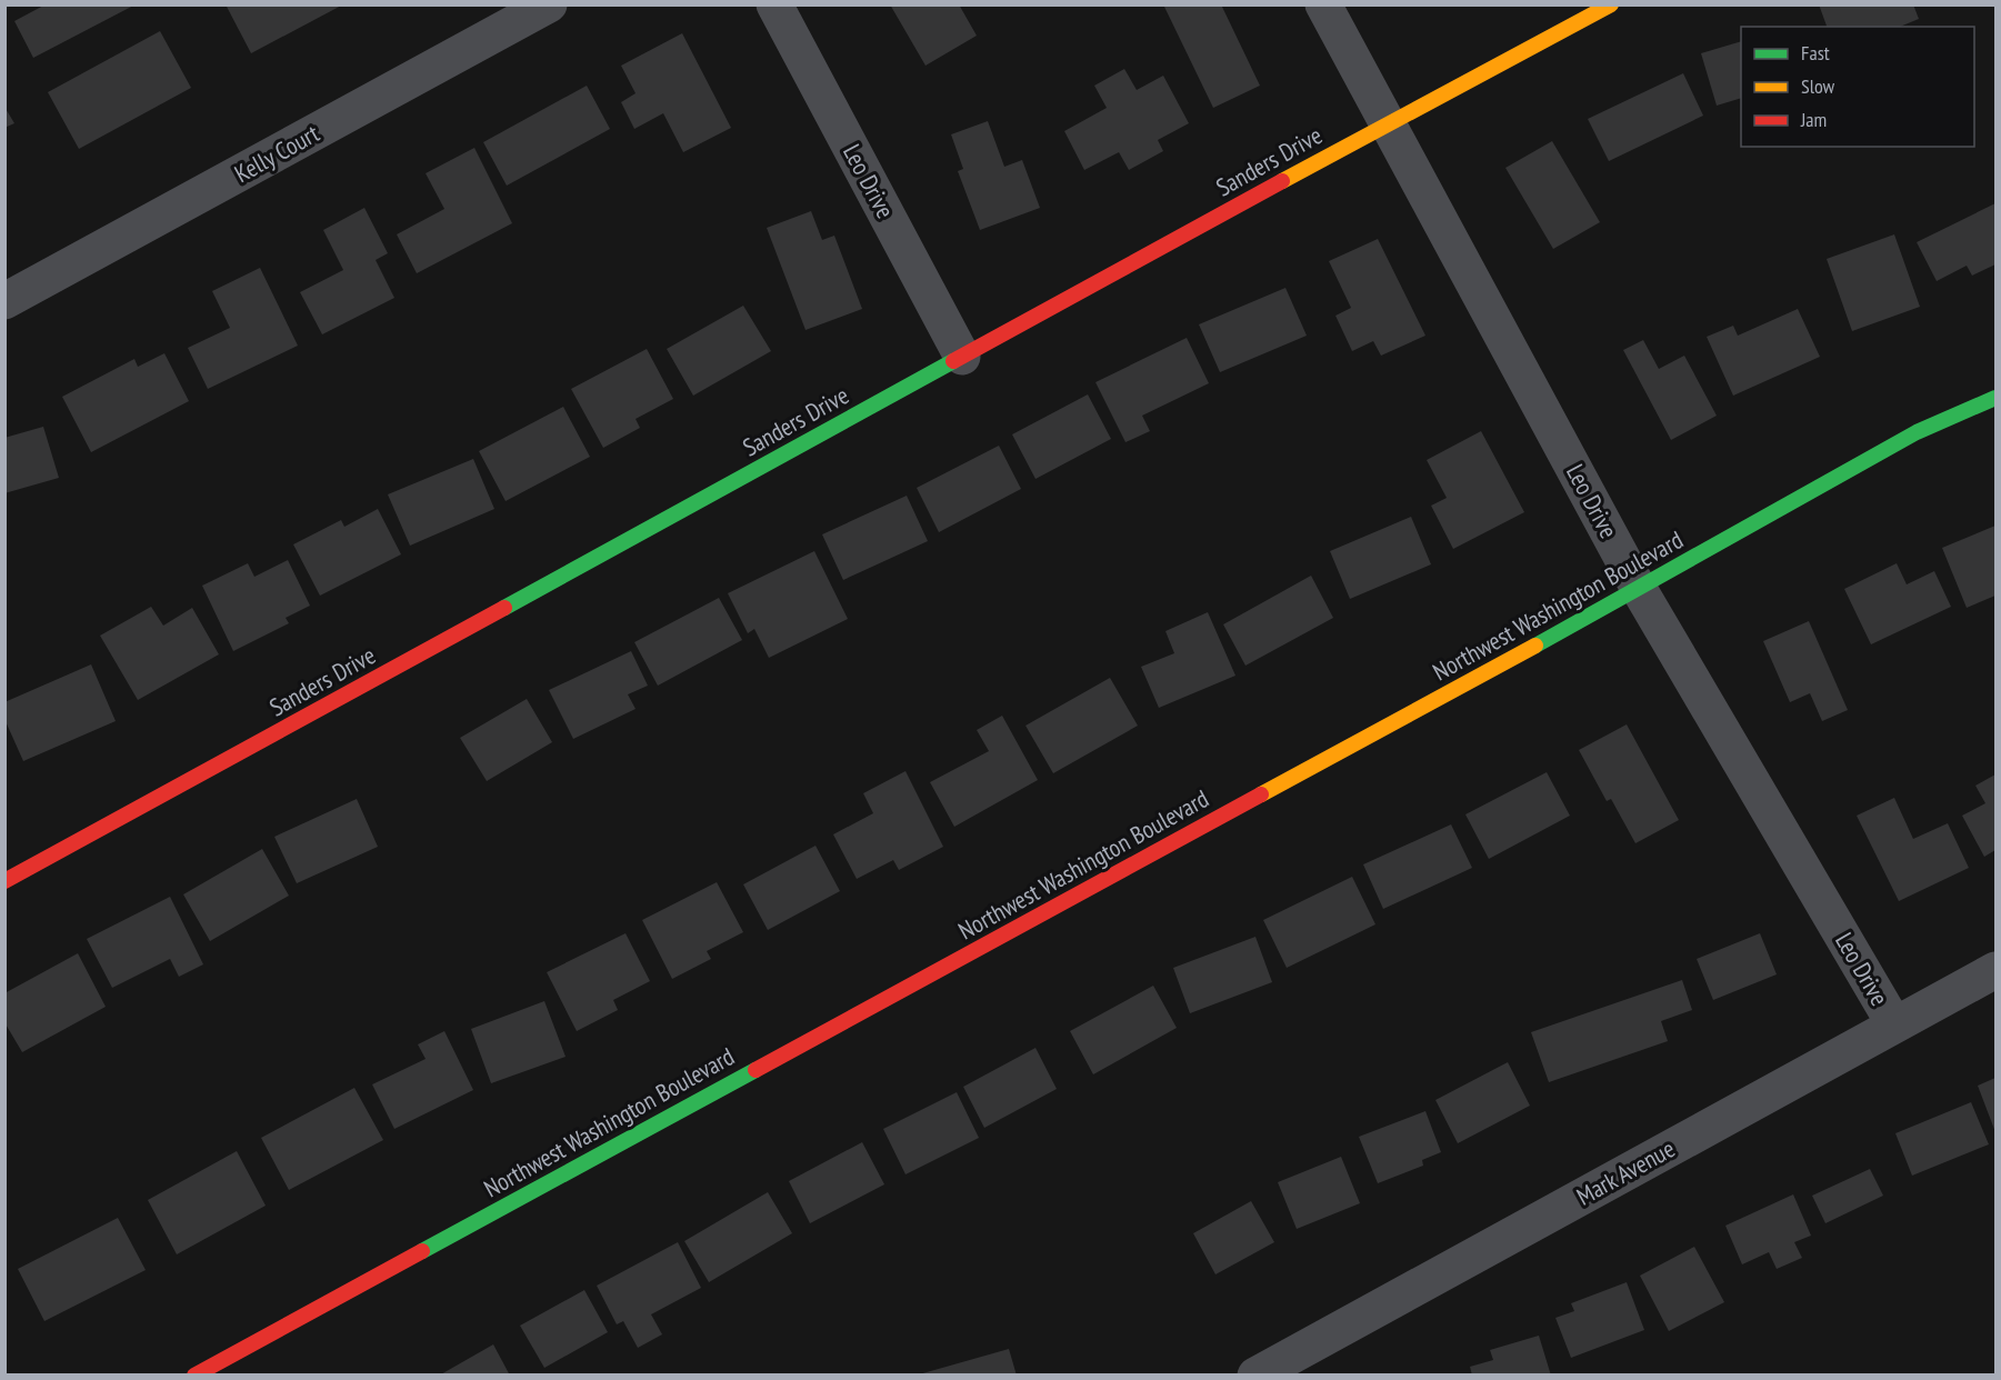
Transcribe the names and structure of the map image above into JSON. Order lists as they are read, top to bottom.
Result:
{
  "streets": {
    "main road": ["Sanders Drive", "Northwest Washington Boulevard"],
    "street": ["Kelly Court", "Leo Drive", "Mark Avenue"]
  },
  "crossings": [
    ["Sanders Drive", "Leo Drive"],
    ["Leo Drive", "Northwest Washington Boulevard"],
    ["Leo Drive", "Mark Avenue"]
  ],
  "legend": ["Fast", "Slow", "Jam"]
}
